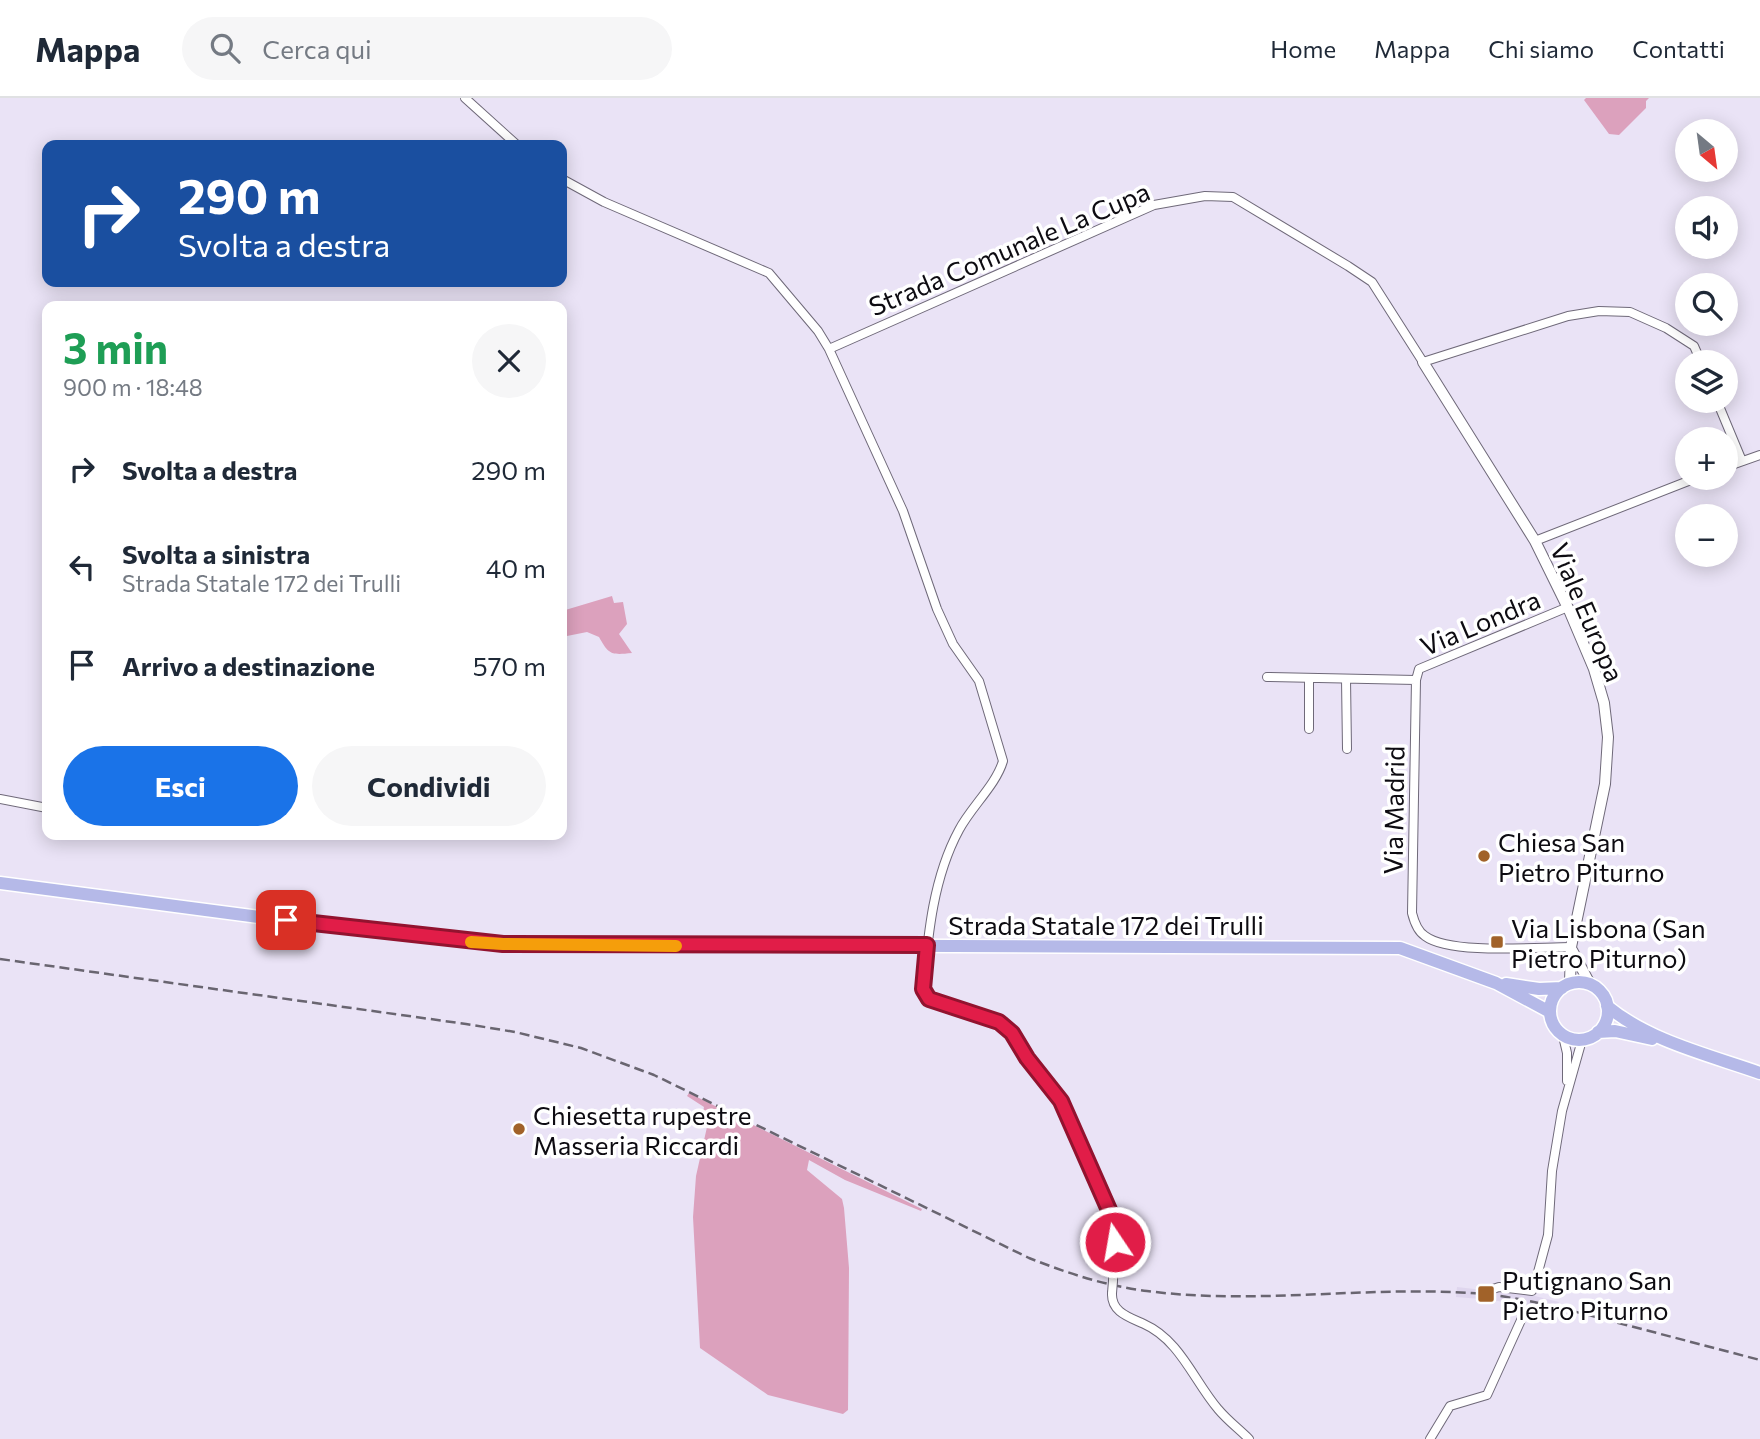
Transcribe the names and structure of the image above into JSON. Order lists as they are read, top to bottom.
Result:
{
  "streets": {
    "main road": ["Strada Statale 172 dei Trulli"],
    "street": [
      "Strada Comunale La Cupa",
      "Viale Europa",
      "Via Londra",
      "Via Madrid"
    ]
  },
  "crossings": [
    ["Strada Comunale La Cupa", "Viale Europa"],
    ["Viale Europa", "Via Londra"],
    ["Viale Europa", "Via Madrid"],
    ["Viale Europa", "Strada Statale 172 dei Trulli"],
    ["Via Londra", "Via Madrid"]
  ],
  "places": {
    "other": ["Chiesa San Pietro Piturno", "Chiesetta rupestre Masseria Riccardi"],
    "transit": ["Via Lisbona (San Pietro Piturno)", "Putignano San Pietro Piturno"]
  },
  "north": "bottom right",
  "page": {
    "header": "Mappa",
    "search": "Cerca qui",
    "nav": [
      "Home",
      "Mappa",
      "Chi siamo",
      "Contatti"
    ],
    "map_buttons": ["+", "−"],
    "turn": ["290 m", "Svolta a destra"],
    "heading": ["3 min", "900 m · 18:48"],
    "list": [
      {
        "name": "Svolta a destra",
        "value": "290 m"
      },
      {
        "name": "Svolta a sinistra",
        "note": "Strada Statale 172 dei Trulli",
        "value": "40 m"
      },
      {
        "name": "Arrivo a destinazione",
        "value": "570 m"
      }
    ],
    "buttons": ["Esci", "Condividi"]
  }
}
